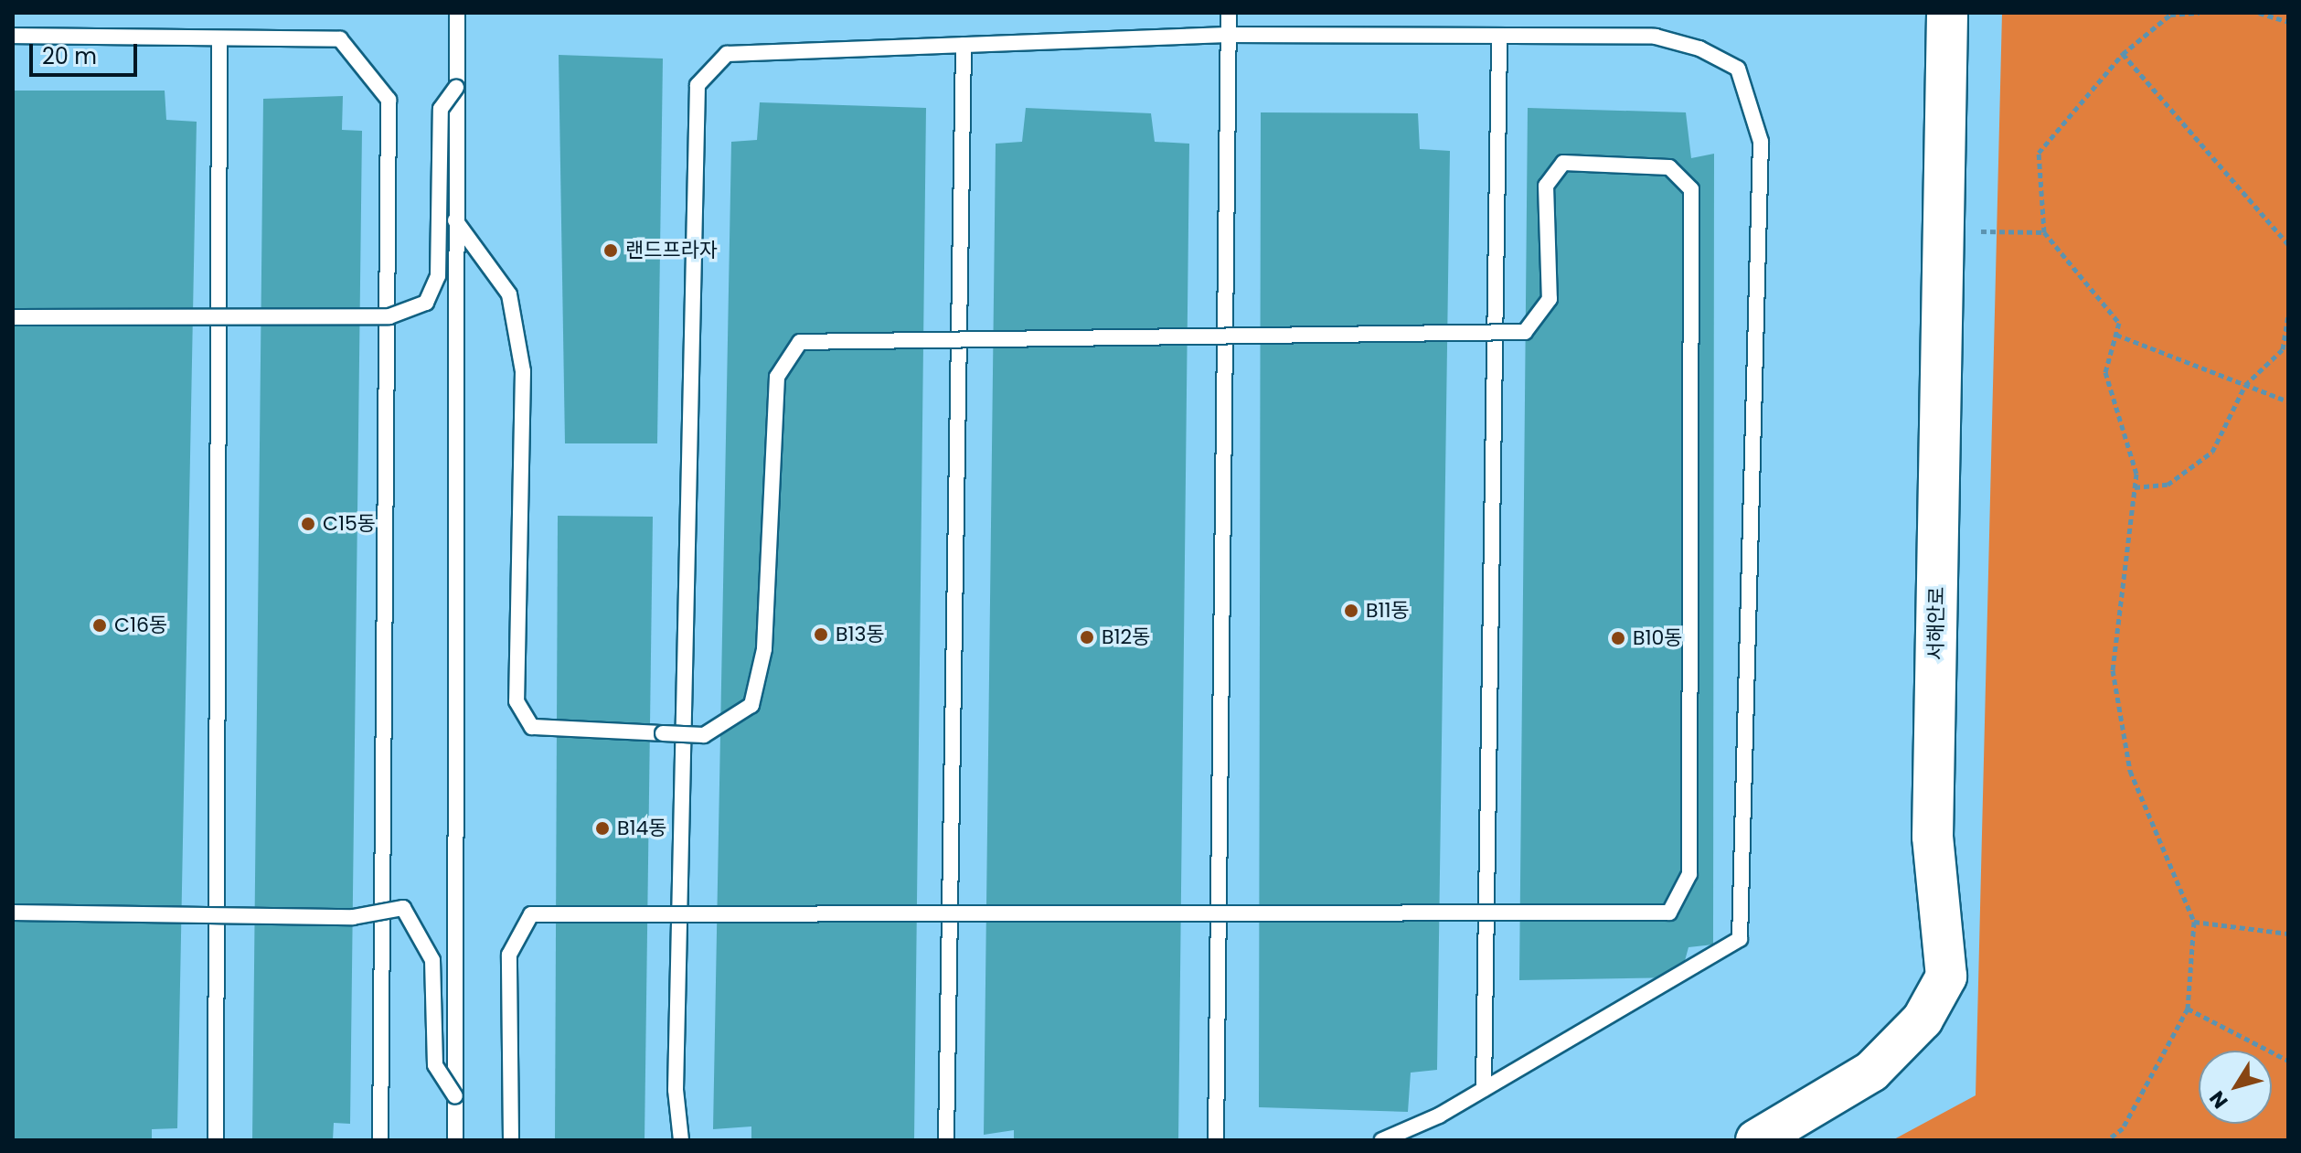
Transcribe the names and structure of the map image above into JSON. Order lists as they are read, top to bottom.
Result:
{
  "streets": {
    "main road": ["서해안로"]
  },
  "places": [
    "랜드프라자",
    "C15동",
    "B11동",
    "C16동",
    "B13동",
    "B12동",
    "B10동",
    "B14동"
  ],
  "scale_bar": "20 m",
  "north": "bottom left"
}
